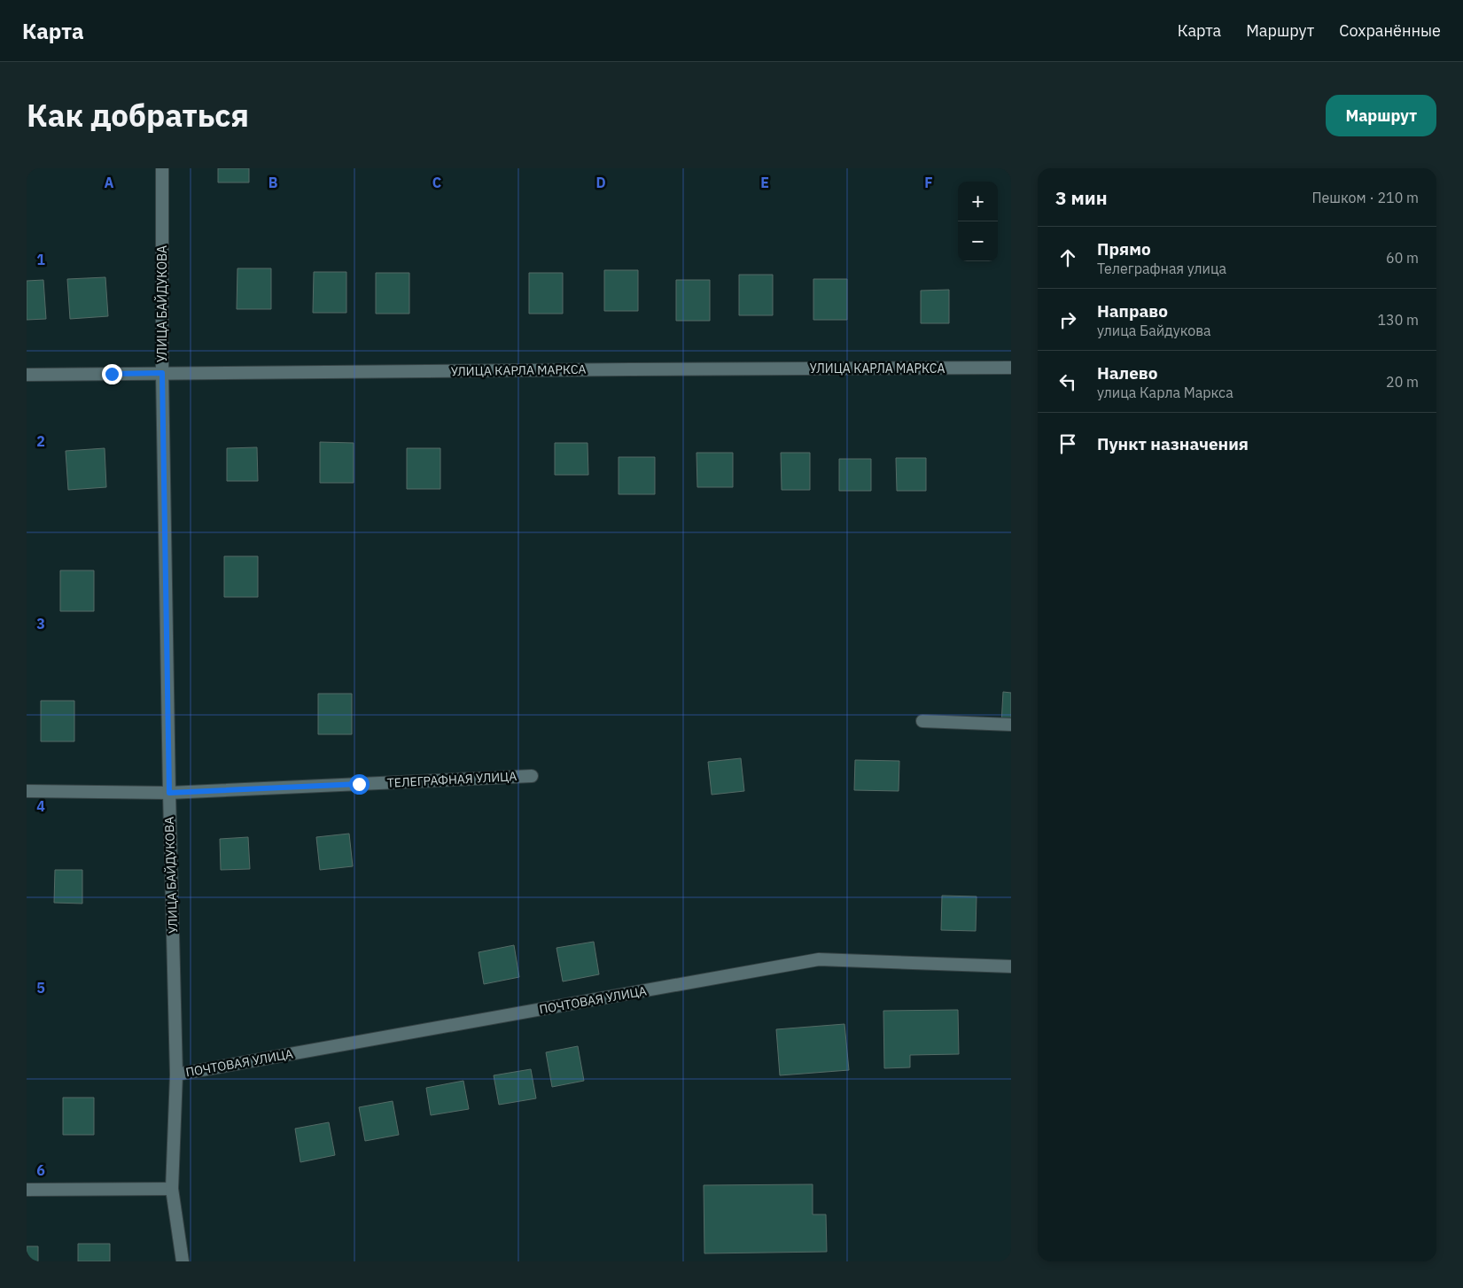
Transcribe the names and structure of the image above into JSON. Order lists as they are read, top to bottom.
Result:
{
  "streets": {
    "street": [
      "УЛИЦА БАЙДУКОВА",
      "УЛИЦА КАРЛА МАРКСА",
      "ТЕЛЕГРАФНАЯ УЛИЦА",
      "ПОЧТОВАЯ УЛИЦА"
    ]
  },
  "crossings": [
    ["УЛИЦА БАЙДУКОВА", "УЛИЦА КАРЛА МАРКСА"],
    ["УЛИЦА БАЙДУКОВА", "ТЕЛЕГРАФНАЯ УЛИЦА"],
    ["УЛИЦА БАЙДУКОВА", "ПОЧТОВАЯ УЛИЦА"]
  ],
  "page": {
    "header": "Карта",
    "nav": ["Карта", "Маршрут", "Сохранённые"],
    "title": "Как добраться",
    "buttons": "Маршрут",
    "heading": ["3 мин", "Пешком · 210 m"],
    "map_buttons": ["+", "−"],
    "list": [
      ["Прямо", "Телеграфная улица", "60 m"],
      ["Направо", "улица Байдукова", "130 m"],
      ["Налево", "улица Карла Маркса", "20 m"],
      "Пункт назначения"
    ]
  },
  "grid": {
    "columns": [
      "A",
      "B",
      "C",
      "D",
      "E",
      "F"
    ],
    "rows": [
      "1",
      "2",
      "3",
      "4",
      "5",
      "6"
    ]
  }
}
